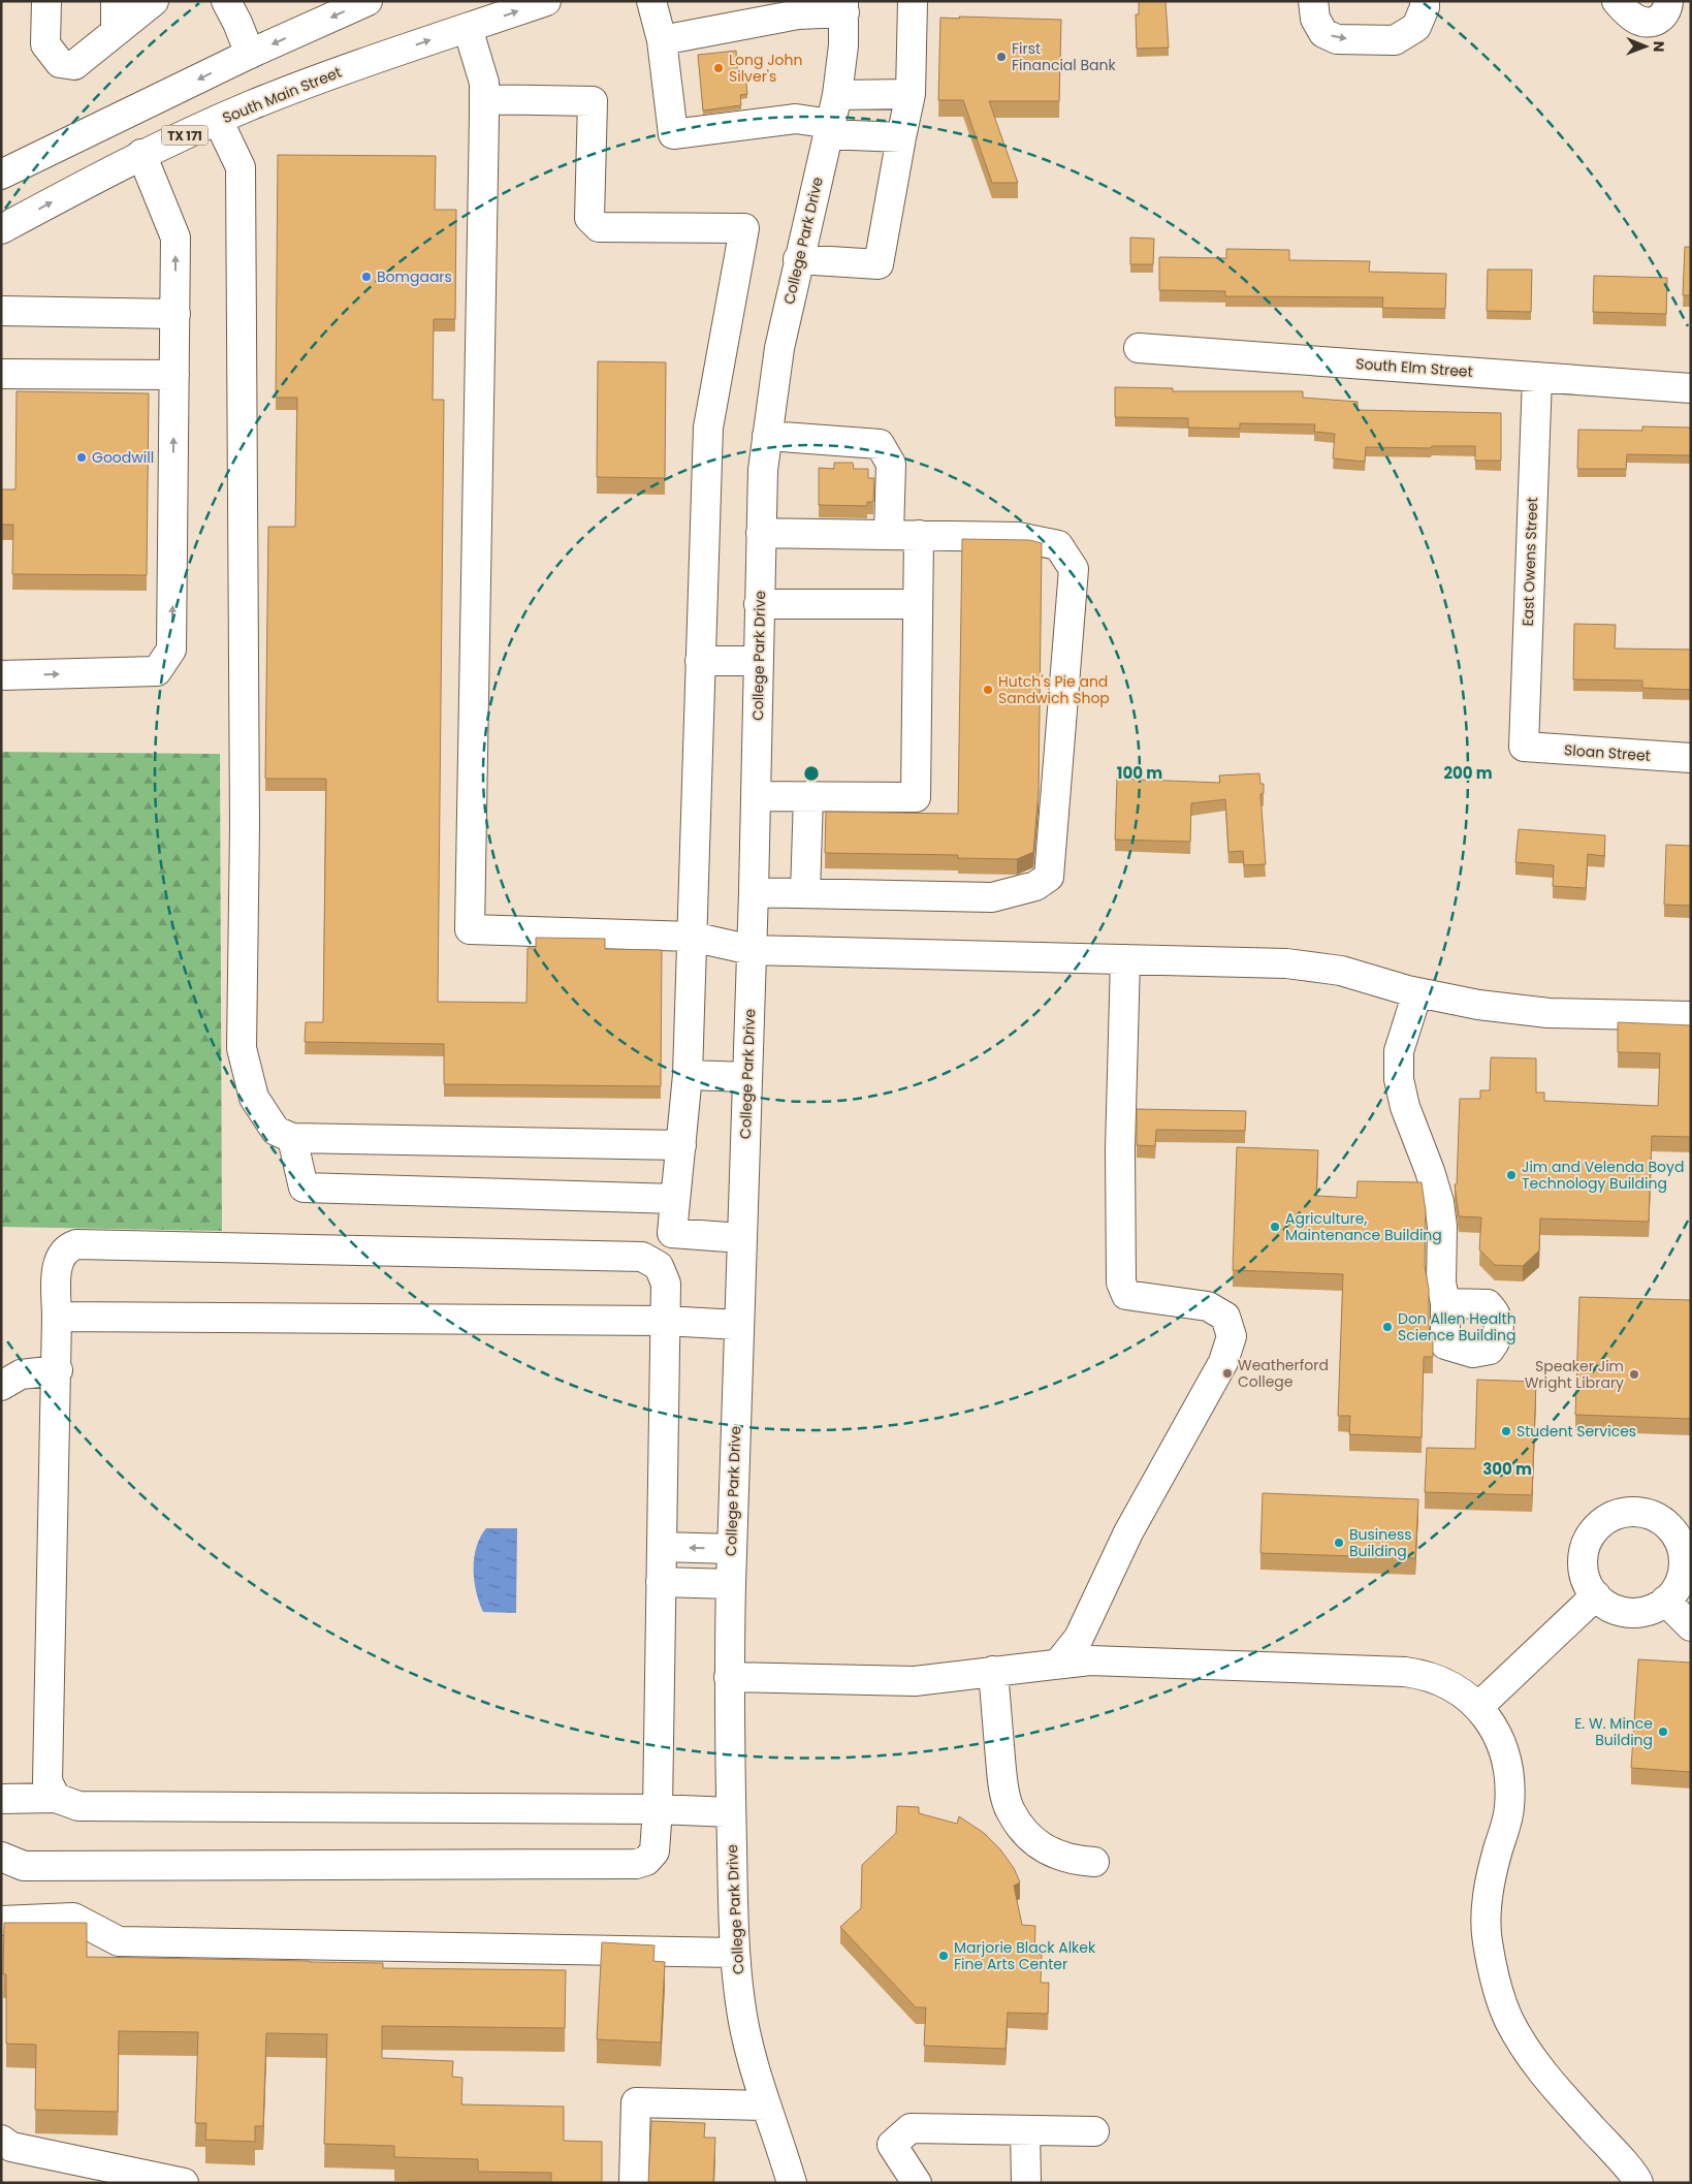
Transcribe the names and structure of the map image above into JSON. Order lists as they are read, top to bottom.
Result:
{
  "streets": {
    "street": [
      "South Main Street",
      "TX 171",
      "College Park Drive",
      "South Elm Street",
      "East Owens Street",
      "Sloan Street"
    ]
  },
  "crossings": [
    ["South Elm Street", "East Owens Street"],
    ["East Owens Street", "Sloan Street"]
  ],
  "places": [
    "First Financial Bank",
    "Long John Silver's",
    "Bomgaars",
    "Goodwill",
    "Hutch's Pie and Sandwich Shop",
    "Jim and Velenda Boyd Technology Building",
    "Agriculture, Maintenance Building",
    "Don Allen Health Science Building",
    "Weatherford College",
    "Speaker Jim Wright Library",
    "Student Services",
    "Business Building",
    "E. W. Mince Building",
    "Marjorie Black Alkek Fine Arts Center"
  ],
  "north": "right",
  "rings": ["100 m", "200 m", "300 m"]
}
